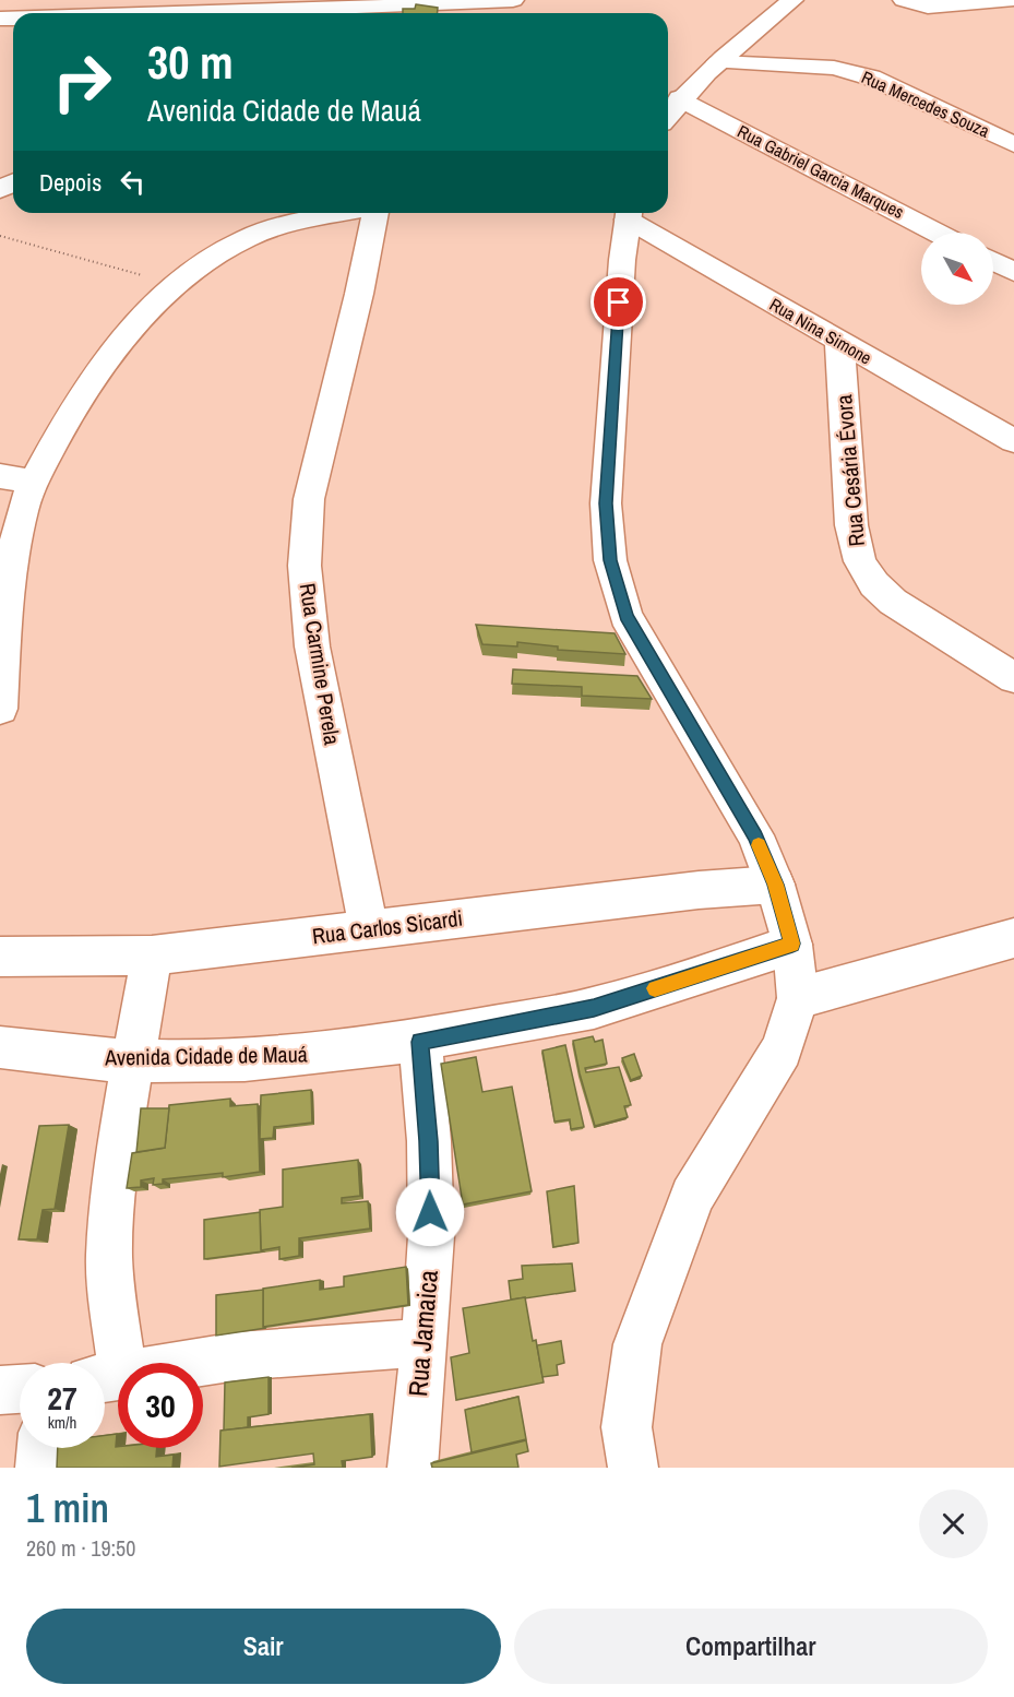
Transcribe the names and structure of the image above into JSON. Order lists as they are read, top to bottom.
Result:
{
  "streets": {
    "street": [
      "Rua Mercedes Souza",
      "Rua Gabriel Garcia Marques",
      "Rua Nina Simone",
      "Rua Cesária Évora",
      "Rua Carmine Perela",
      "Rua Carlos Sicardi",
      "Avenida Cidade de Mauá",
      "Rua Jamaica"
    ]
  },
  "crossings": [
    ["Rua Nina Simone", "Rua Cesária Évora"],
    ["Rua Carmine Perela", "Rua Carlos Sicardi"],
    ["Avenida Cidade de Mauá", "Rua Jamaica"]
  ],
  "north": "bottom right",
  "page": {
    "turn": ["30 m", "Avenida Cidade de Mauá"],
    "then": "Depois",
    "speed": "27 km/h",
    "limit": "30",
    "heading": ["1 min", "260 m · 19:50"],
    "buttons": ["Sair", "Compartilhar"]
  }
}
